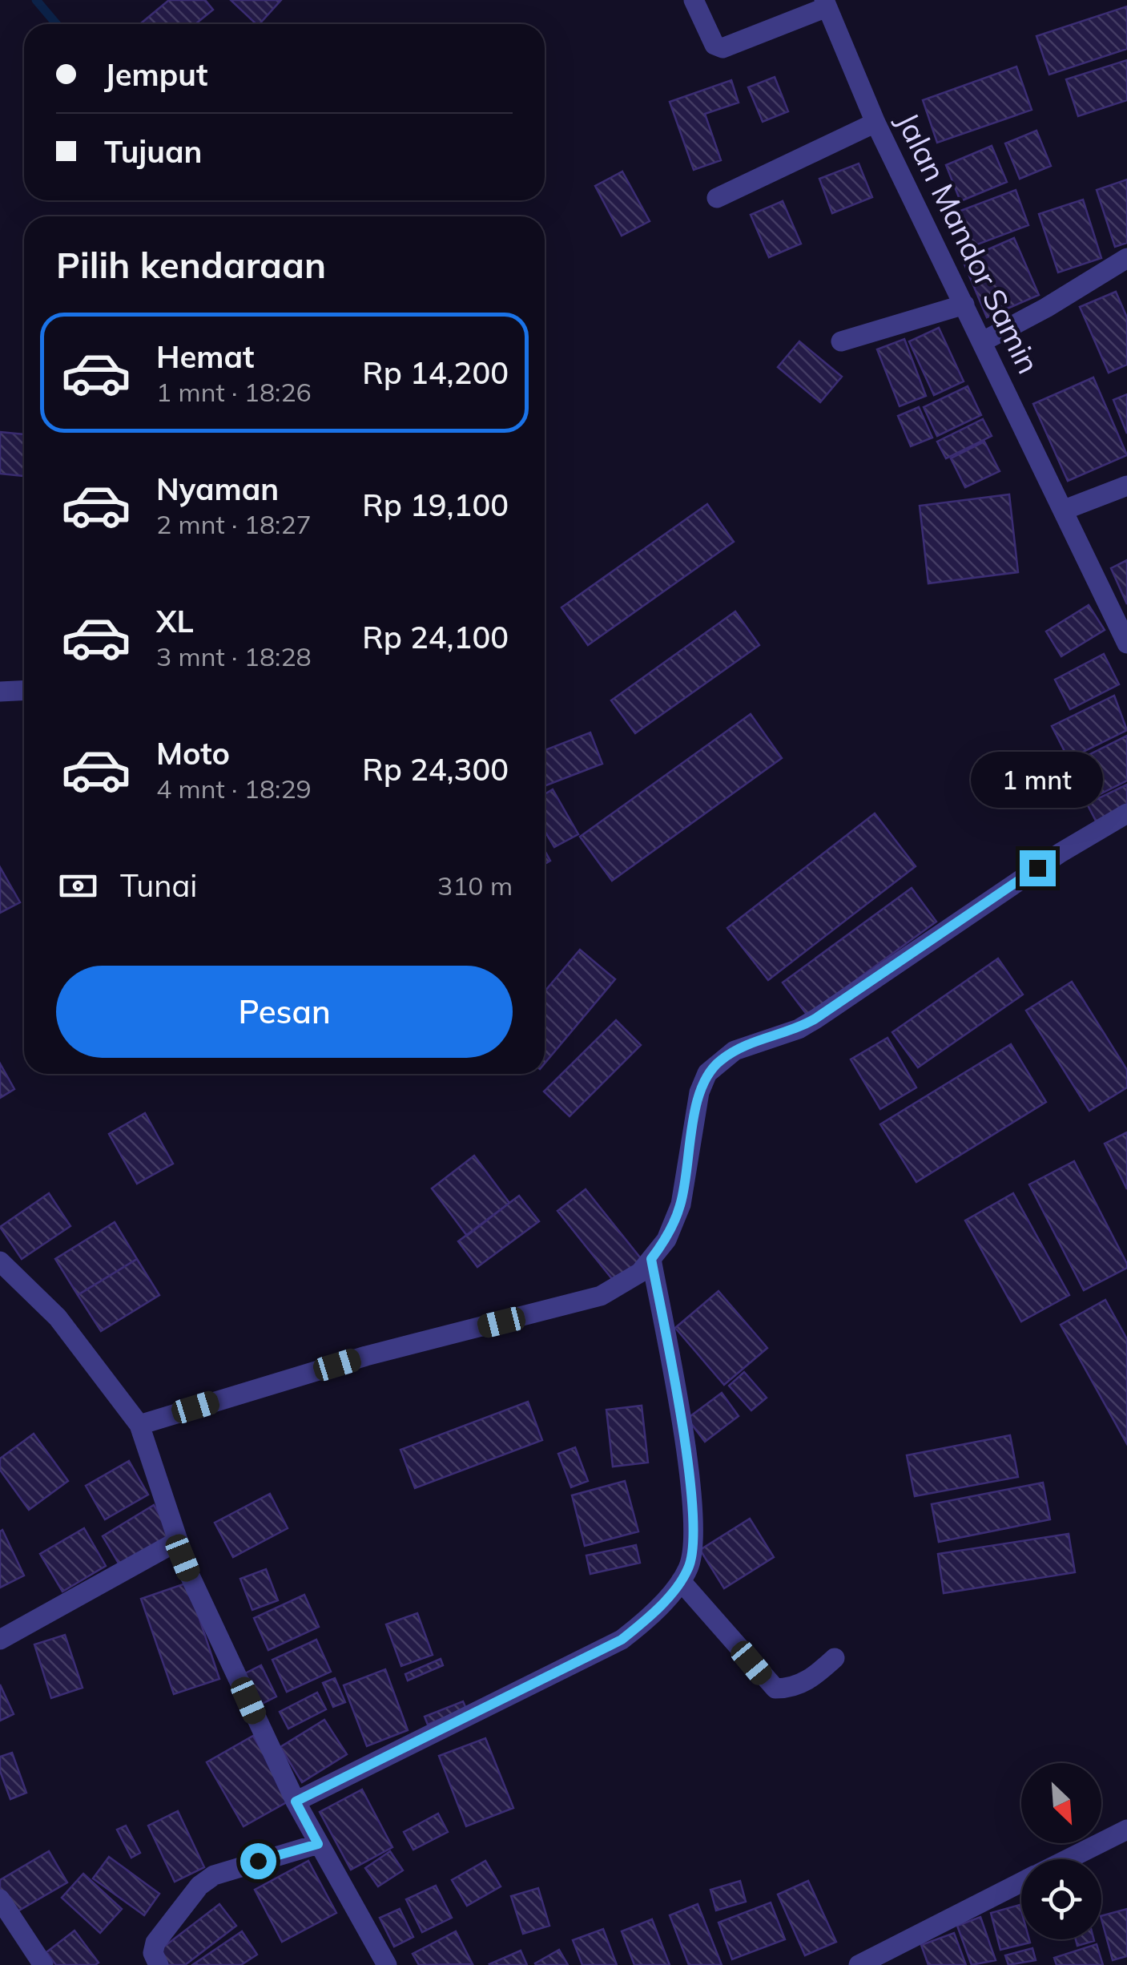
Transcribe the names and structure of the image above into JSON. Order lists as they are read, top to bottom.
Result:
{
  "streets": {
    "street": ["Jalan Mandor Samin"]
  },
  "north": "bottom right",
  "page": {
    "banner": ["Jemput", "Tujuan"],
    "heading": "Pilih kendaraan",
    "list": [
      {
        "name": "Hemat",
        "note": "1 mnt · 18:26",
        "value": "Rp 14,200"
      },
      {
        "name": "Nyaman",
        "note": "2 mnt · 18:27",
        "value": "Rp 19,100"
      },
      {
        "name": "XL",
        "note": "3 mnt · 18:28",
        "value": "Rp 24,100"
      },
      {
        "name": "Moto",
        "note": "4 mnt · 18:29",
        "value": "Rp 24,300"
      }
    ],
    "bubble": "1 mnt",
    "pay": ["Tunai", "310 m"],
    "buttons": "Pesan"
  }
}
